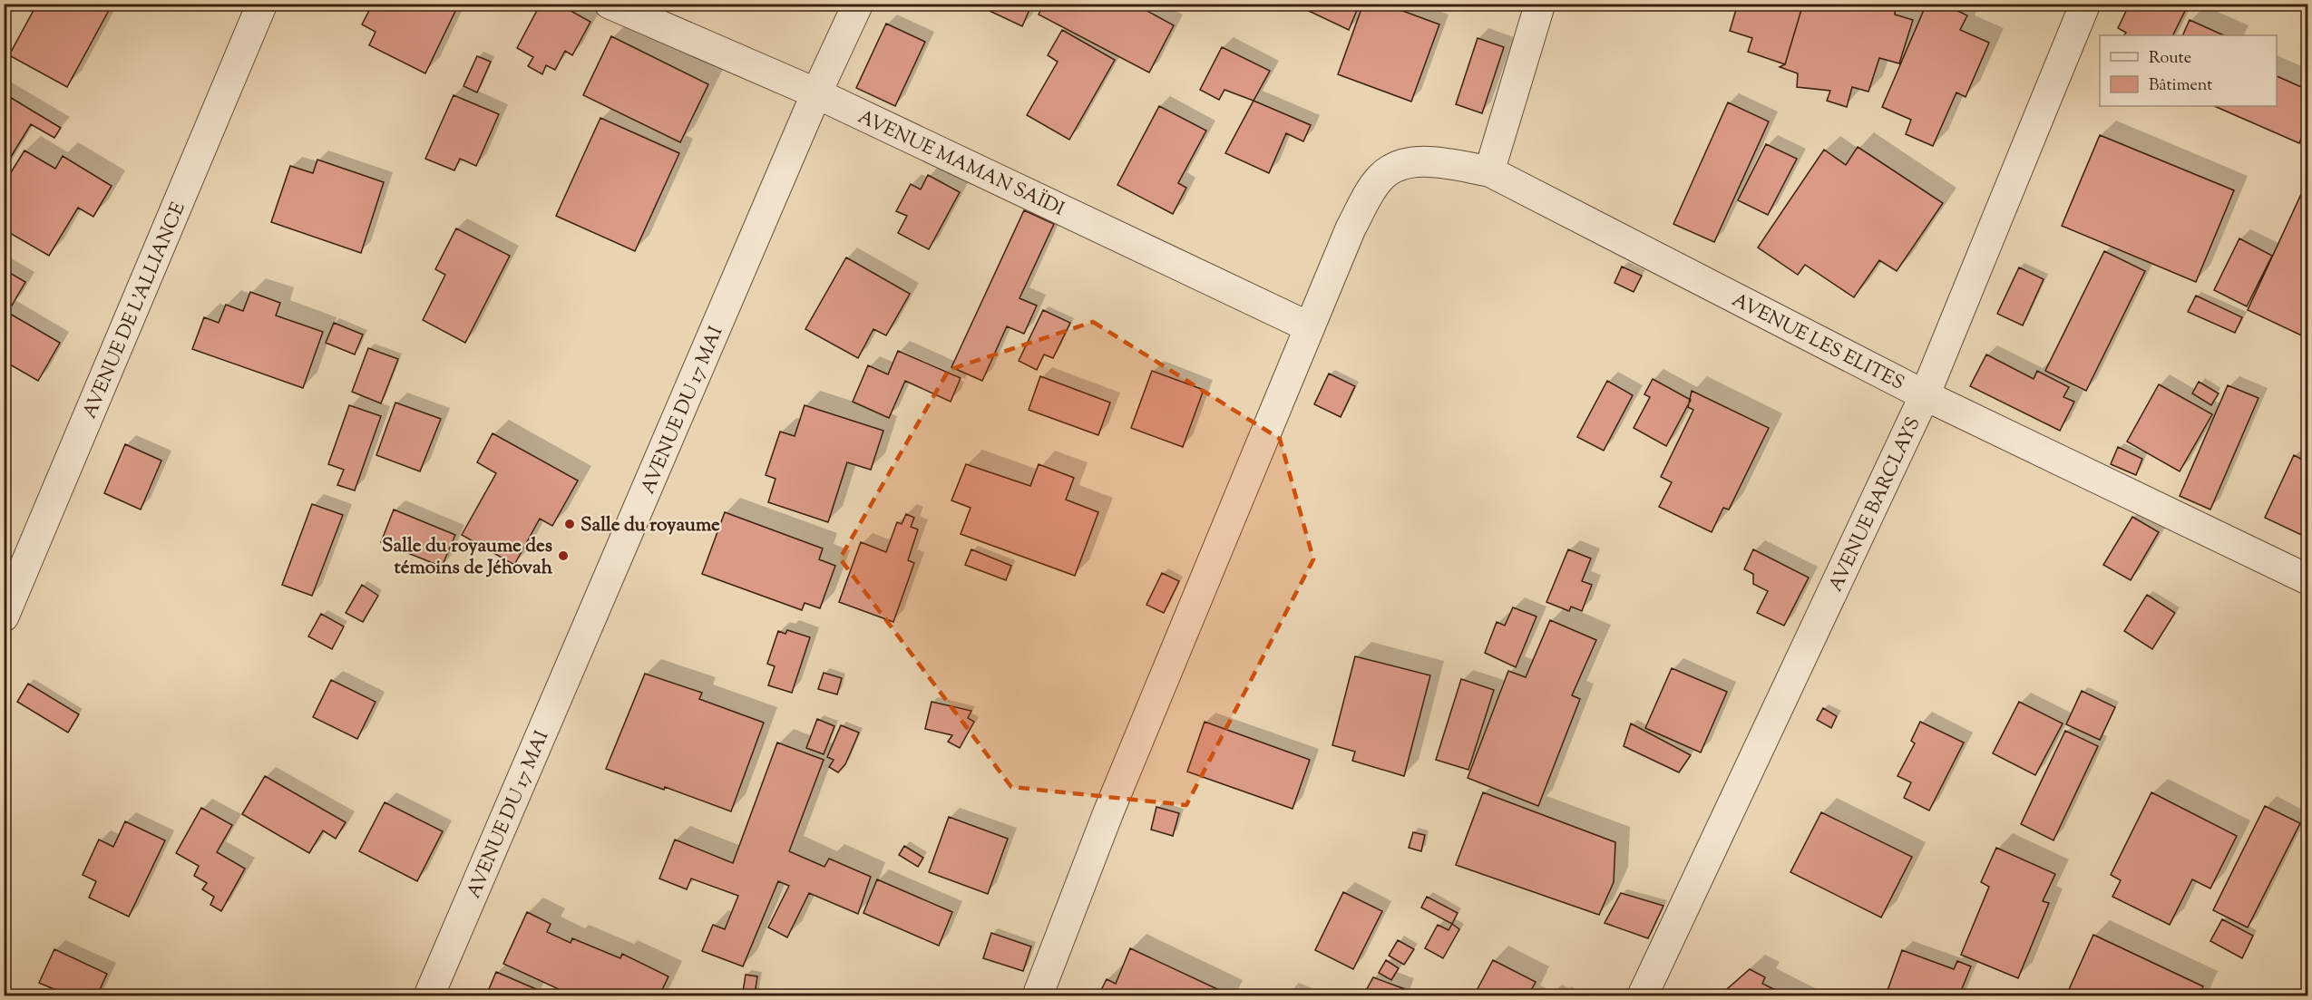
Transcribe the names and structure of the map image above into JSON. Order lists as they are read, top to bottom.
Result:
{
  "streets": {
    "street": [
      "AVENUE MAMAN SAÏDI",
      "AVENUE DE L'ALLIANCE",
      "AVENUE LES ELITES",
      "AVENUE DU 17 MAI",
      "AVENUE BARCLAYS"
    ]
  },
  "crossings": [
    ["AVENUE MAMAN SAÏDI", "AVENUE LES ELITES"],
    ["AVENUE MAMAN SAÏDI", "AVENUE DU 17 MAI"],
    ["AVENUE LES ELITES", "AVENUE BARCLAYS"]
  ],
  "places": ["Salle du royaume", "Salle du royaume des témoins de Jéhovah"],
  "legend": ["Route", "Bâtiment"]
}
